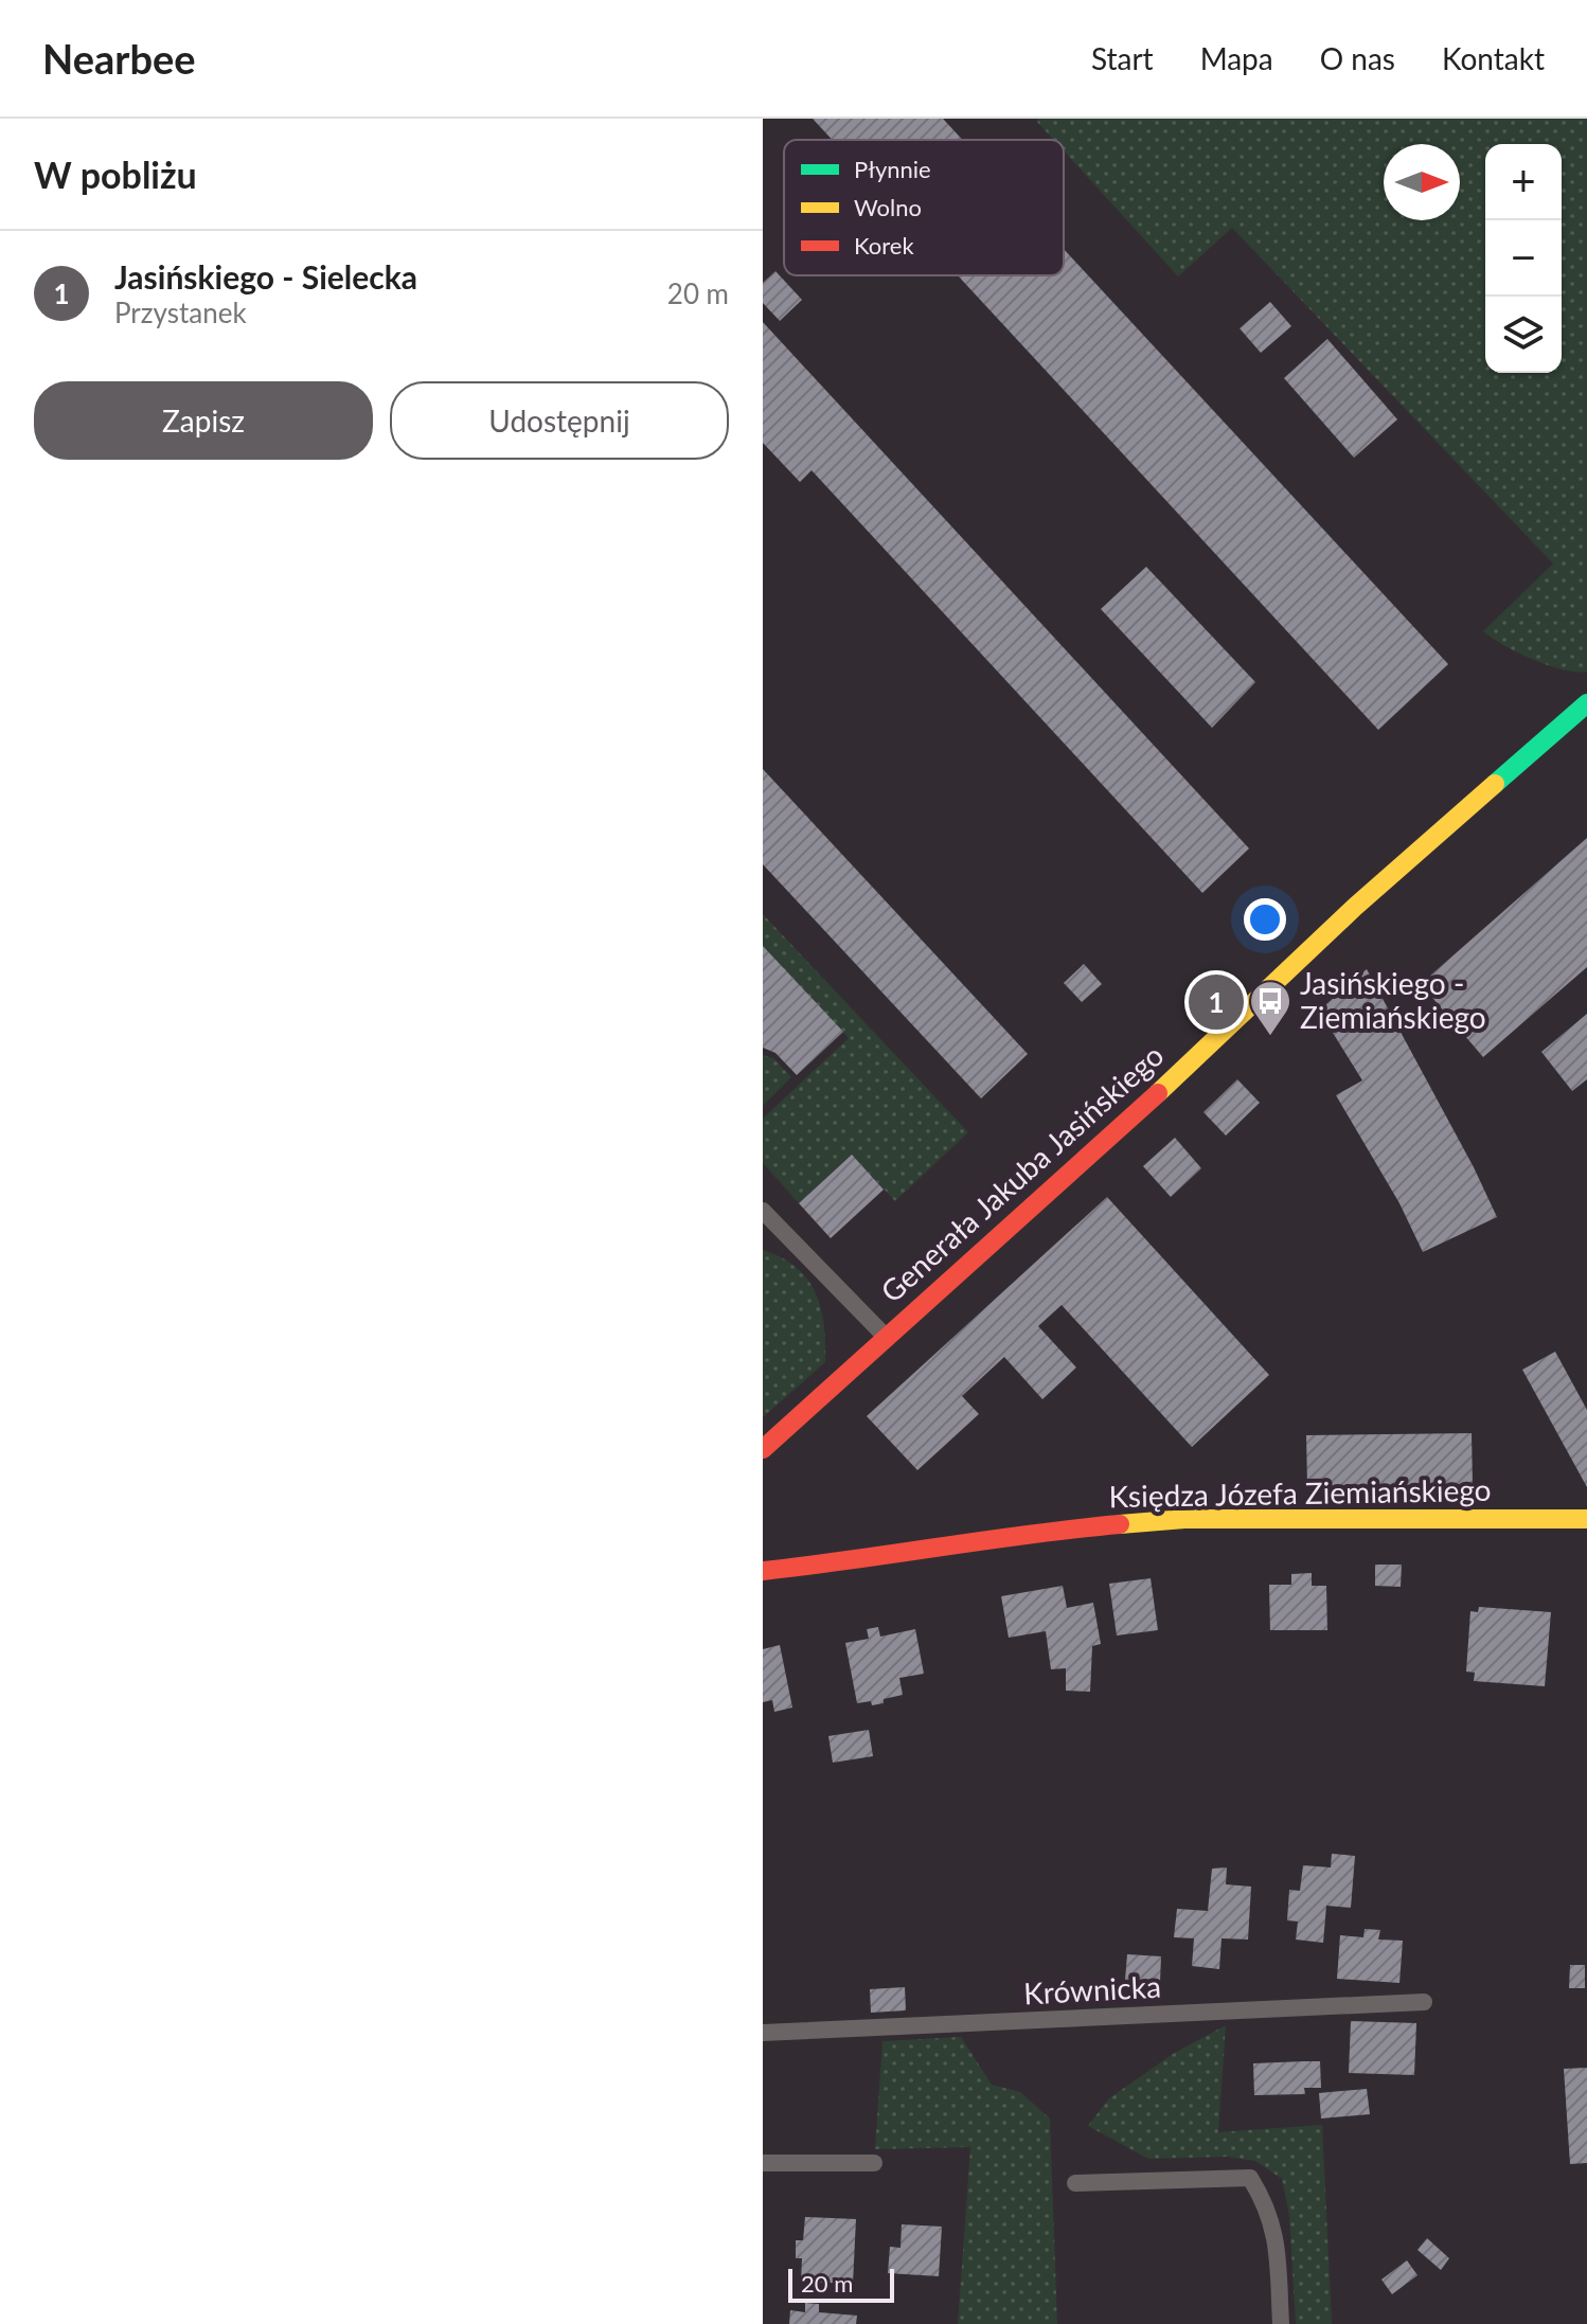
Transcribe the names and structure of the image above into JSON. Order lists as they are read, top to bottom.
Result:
{
  "streets": {
    "street": ["Generała Jakuba Jasińskiego", "Księdza Józefa Ziemiańskiego"],
    "lane": ["Krównicka"]
  },
  "places": {
    "bus stop": ["Jasińskiego - Ziemiańskiego"]
  },
  "legend": ["Płynnie", "Wolno", "Korek"],
  "scale_bar": "20 m",
  "north": "right",
  "page": {
    "header": "Nearbee",
    "nav": [
      "Start",
      "Mapa",
      "O nas",
      "Kontakt"
    ],
    "heading": "W pobliżu",
    "map_buttons": ["+", "−"],
    "list": [
      {
        "mark": "1",
        "name": "Jasińskiego - Sielecka",
        "note": "Przystanek",
        "value": "20 m"
      }
    ],
    "buttons": ["Zapisz", "Udostępnij"],
    "pins": "1",
    "scale": "20 m"
  }
}
